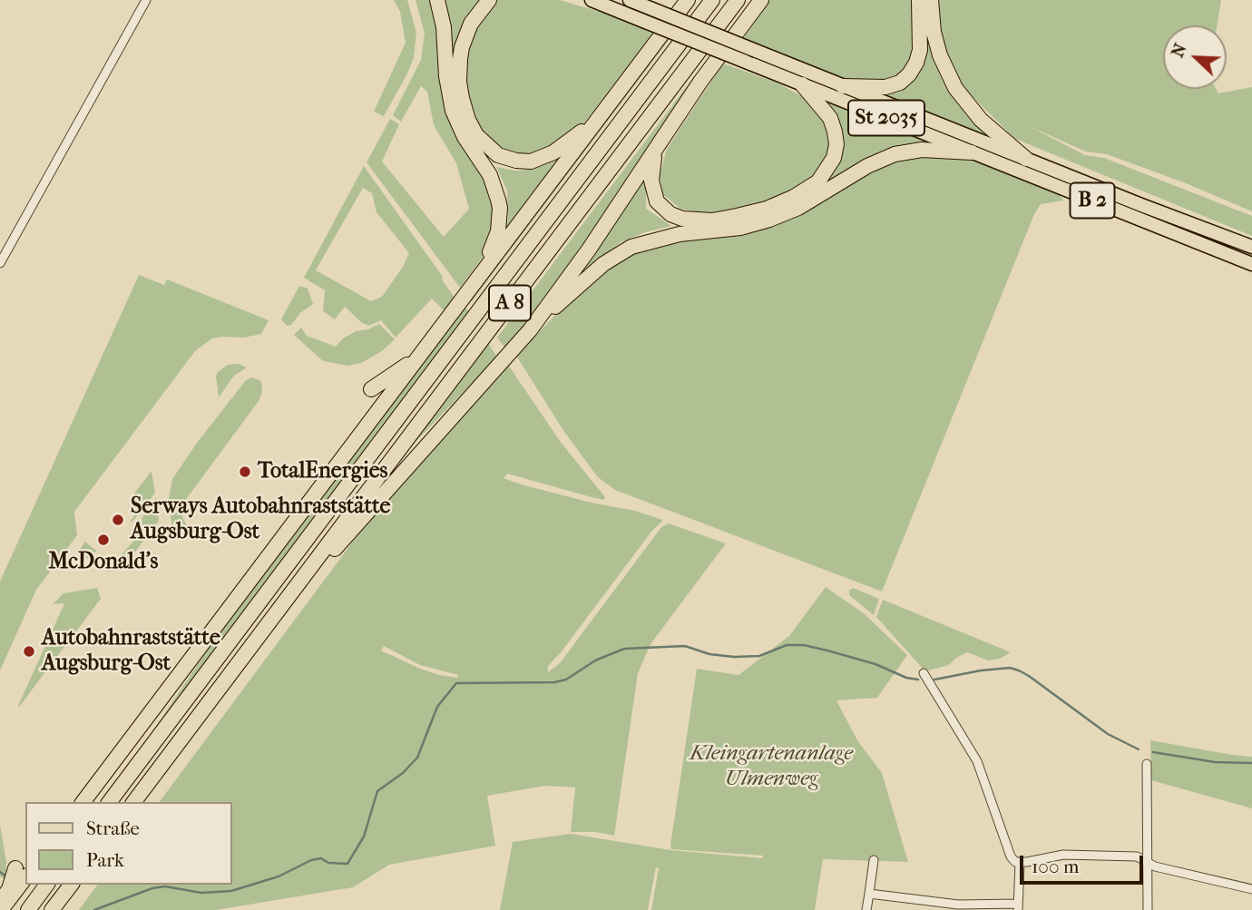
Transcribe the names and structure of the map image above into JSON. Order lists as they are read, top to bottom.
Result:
{
  "streets": {
    "highway": ["A 8"],
    "main road": ["St 2035", "B 2"]
  },
  "crossings": [
    ["St 2035", "B 2"]
  ],
  "parks": ["Kleingartenanlage Ulmenweg"],
  "places": [
    "TotalEnergies",
    "Serways Autobahnraststätte Augsburg-Ost",
    "McDonald's",
    "Autobahnraststätte Augsburg-Ost"
  ],
  "legend": ["Straße", "Park"],
  "scale_bar": "100 m",
  "north": "top left"
}
